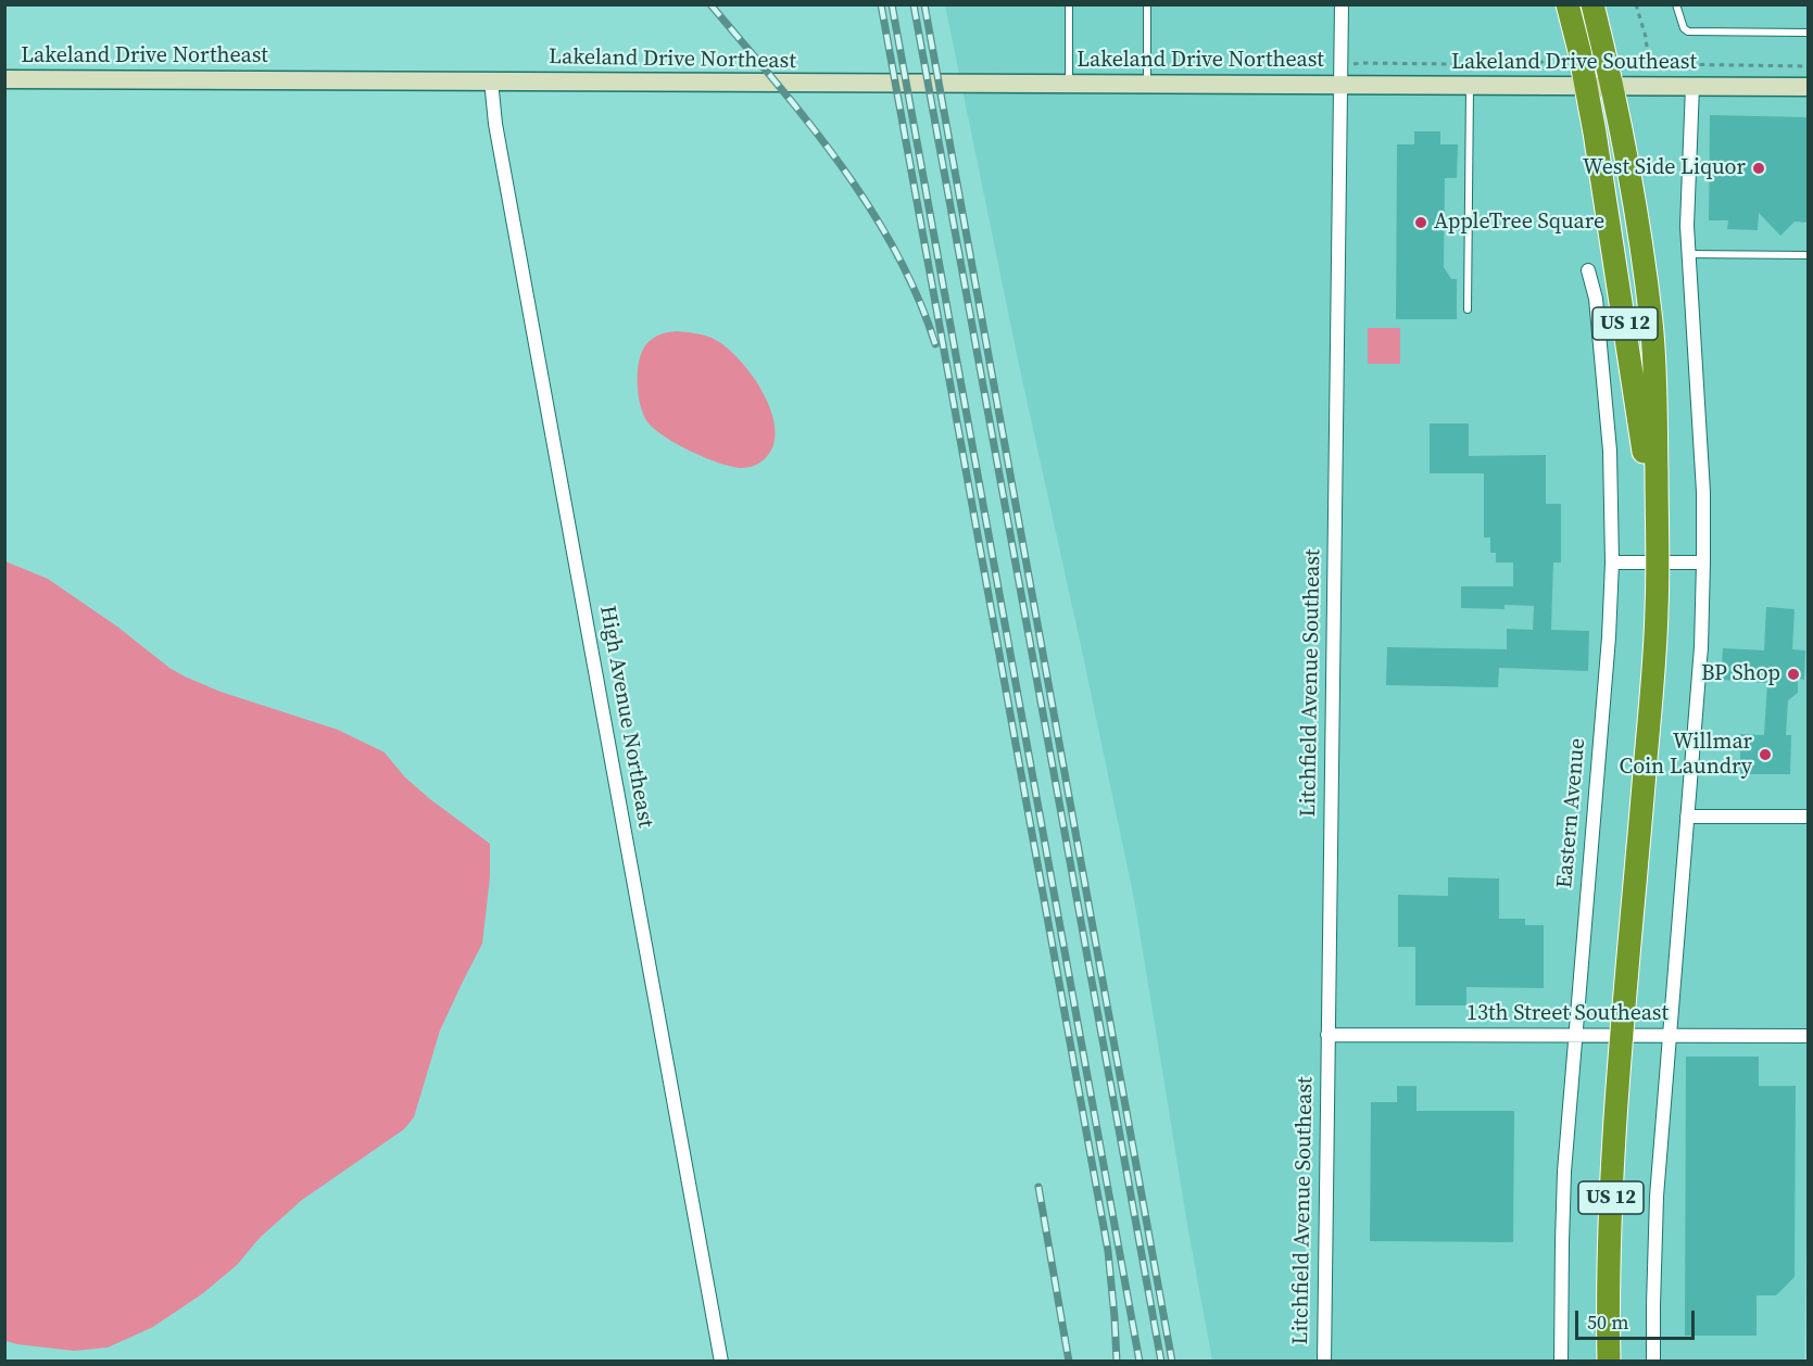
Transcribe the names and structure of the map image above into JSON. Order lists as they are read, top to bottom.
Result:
{
  "streets": {
    "highway": ["US 12"],
    "main road": ["Lakeland Drive Northeast", "Lakeland Drive Southeast"],
    "street": [
      "Litchfield Avenue Southeast",
      "High Avenue Northeast",
      "Eastern Avenue",
      "13th Street Southeast"
    ]
  },
  "crossings": [
    ["Lakeland Drive Northeast", "Lakeland Drive Southeast"],
    ["Lakeland Drive Northeast", "Litchfield Avenue Southeast"],
    ["Lakeland Drive Northeast", "High Avenue Northeast"],
    ["Lakeland Drive Southeast", "US 12"],
    ["Lakeland Drive Southeast", "Litchfield Avenue Southeast"],
    ["US 12", "13th Street Southeast"],
    ["Litchfield Avenue Southeast", "13th Street Southeast"],
    ["Eastern Avenue", "13th Street Southeast"]
  ],
  "places": [
    "West Side Liquor",
    "AppleTree Square",
    "BP Shop",
    "Willmar Coin Laundry"
  ],
  "scale_bar": "50 m"
}
